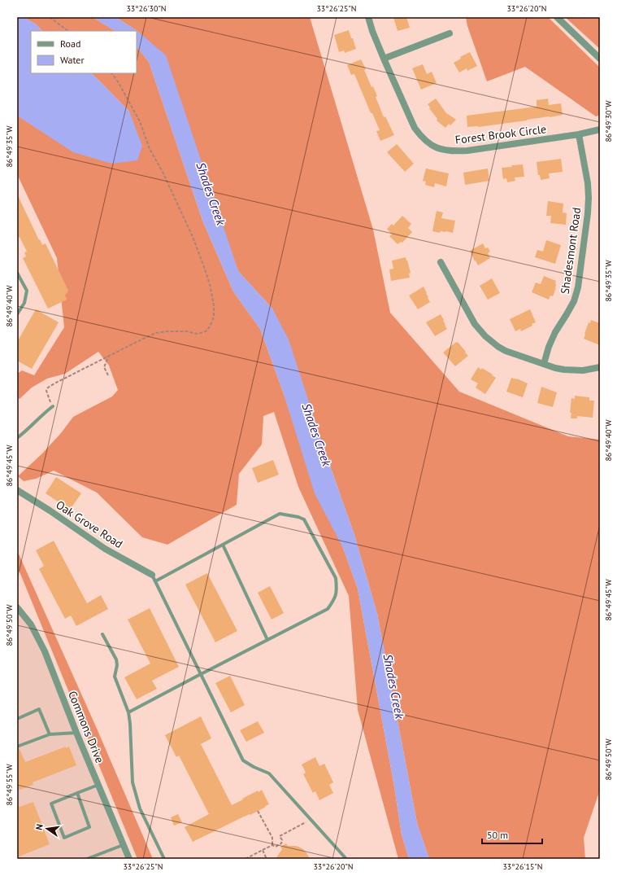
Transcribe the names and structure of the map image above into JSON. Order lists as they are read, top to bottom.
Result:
{
  "streets": {
    "street": [
      "Forest Brook Circle",
      "Shadesmont Road",
      "Oak Grove Road",
      "Commons Drive"
    ]
  },
  "crossings": [
    ["Forest Brook Circle", "Shadesmont Road"]
  ],
  "water": ["Shades Creek"],
  "legend": ["Road", "Water"],
  "scale_bar": "50 m",
  "north": "left",
  "coordinates": [
    "33°26'30\"N",
    "33°26'25\"N",
    "33°26'20\"N",
    "86°49'30\"W",
    "86°49'35\"W",
    "86°49'40\"W",
    "86°49'45\"W",
    "86°49'50\"W",
    "86°49'55\"W",
    "33°26'15\"N"
  ]
}
